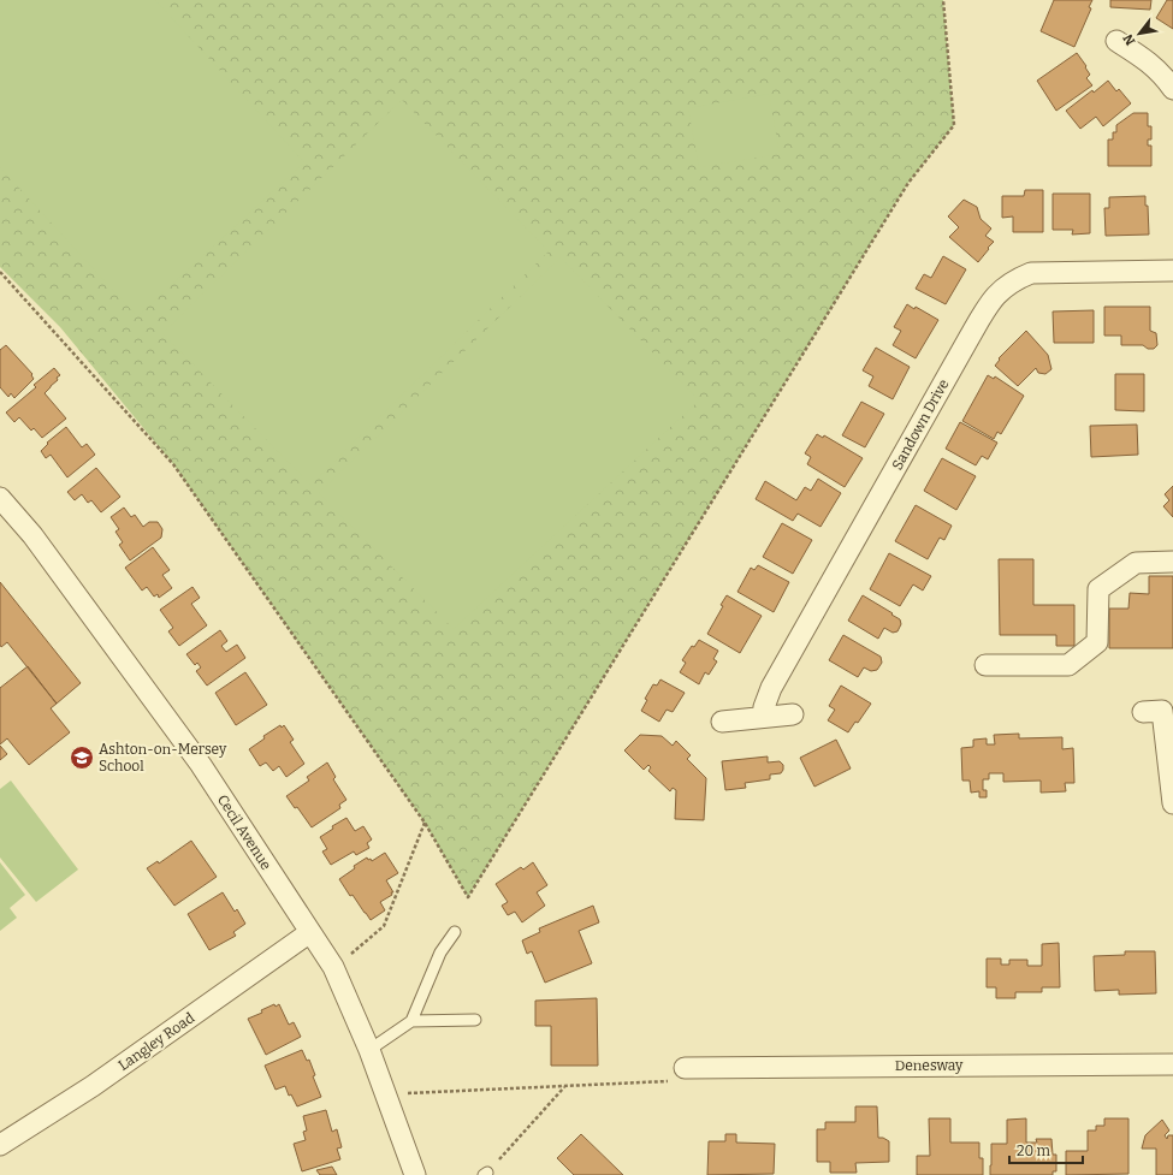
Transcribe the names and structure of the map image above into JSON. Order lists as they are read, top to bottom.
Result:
{
  "streets": {
    "street": [
      "Sandown Drive",
      "Cecil Avenue",
      "Langley Road",
      "Denesway"
    ]
  },
  "crossings": [
    ["Cecil Avenue", "Langley Road"]
  ],
  "places": {
    "school or university": ["Ashton-on-Mersey School"]
  },
  "scale_bar": "20 m",
  "north": "bottom left"
}
